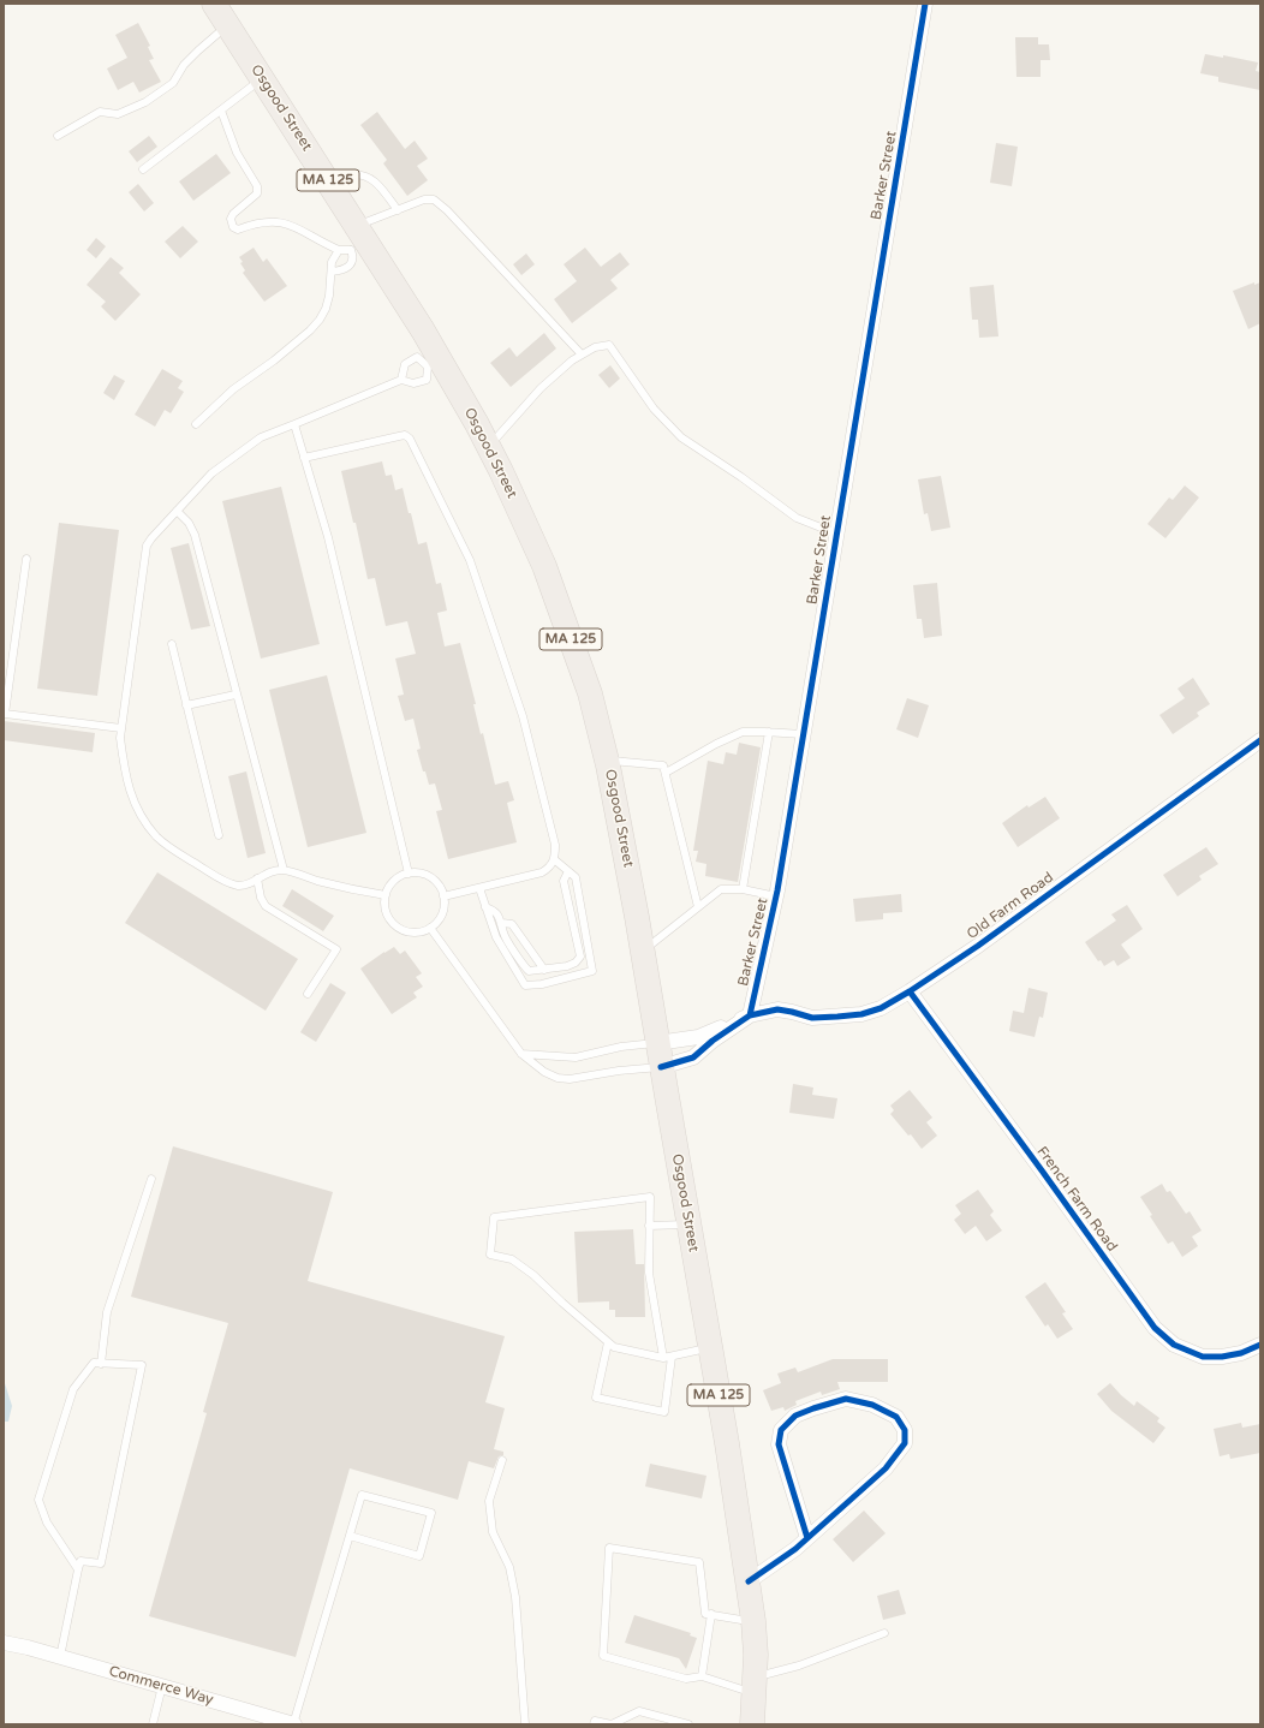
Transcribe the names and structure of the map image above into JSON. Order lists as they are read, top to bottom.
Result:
{
  "streets": {
    "highway": ["Osgood Street", "MA 125"],
    "street": [
      "Barker Street",
      "Old Farm Road",
      "French Farm Road",
      "Commerce Way"
    ]
  },
  "crossings": [
    ["Barker Street", "Old Farm Road"],
    ["Old Farm Road", "French Farm Road"]
  ]
}
